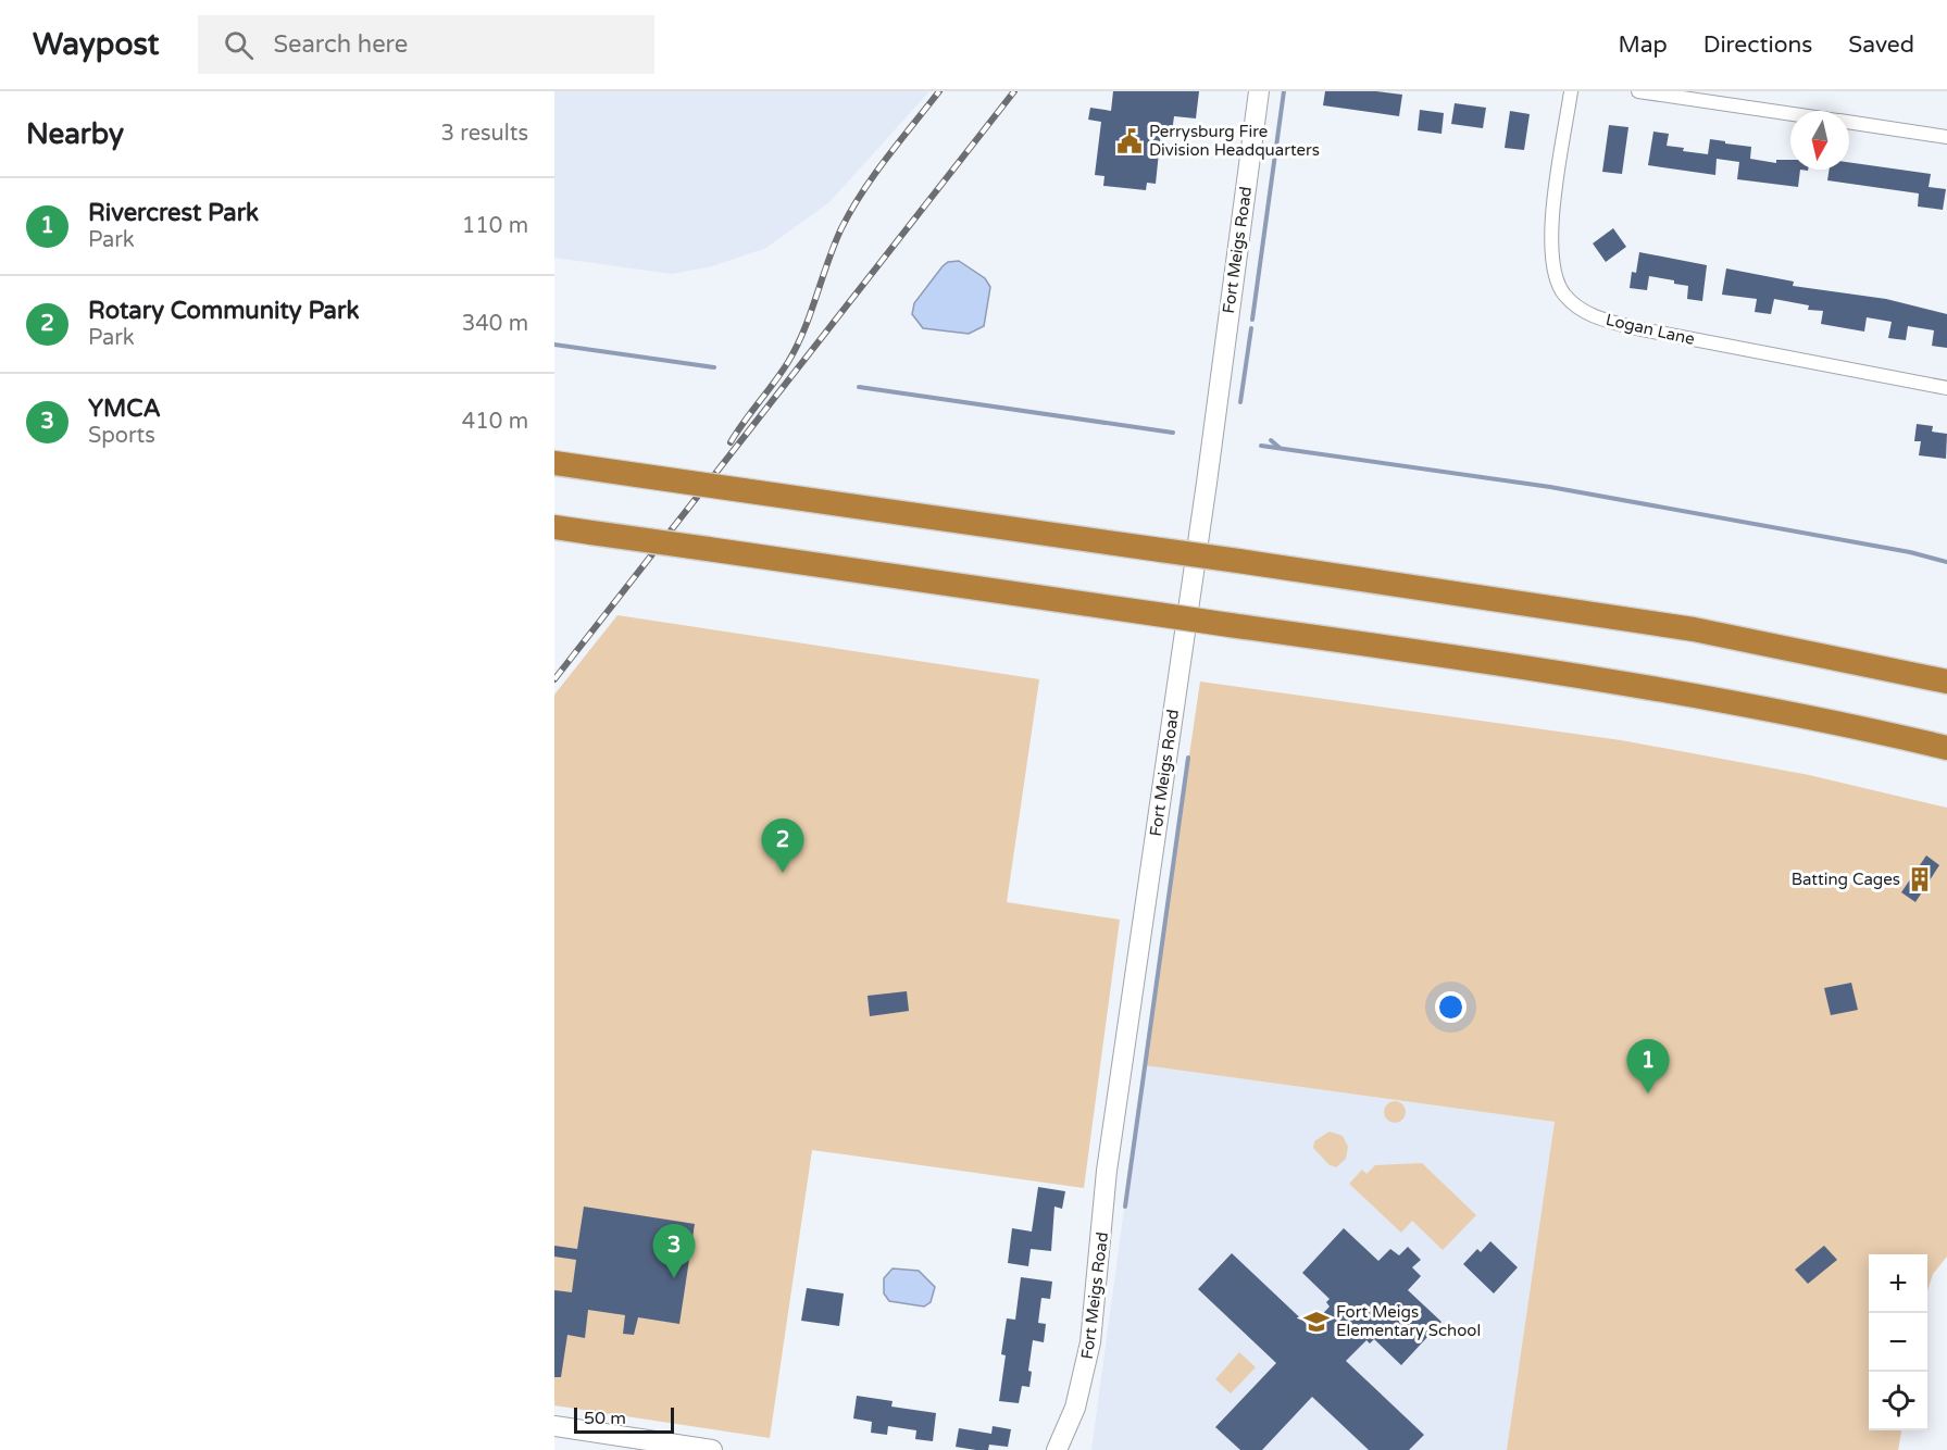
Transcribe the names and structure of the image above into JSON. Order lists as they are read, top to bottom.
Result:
{
  "streets": {
    "street": ["Fort Meigs Road", "Logan Lane"]
  },
  "places": {
    "public building": ["Perrysburg Fire Division Headquarters"],
    "building": ["Batting Cages"],
    "school or university": ["Fort Meigs Elementary School"]
  },
  "scale_bar": "50 m",
  "north": "bottom",
  "page": {
    "header": "Waypost",
    "search": "Search here",
    "nav": ["Map", "Directions", "Saved"],
    "heading": ["Nearby", "3 results"],
    "list": [
      {
        "mark": "1",
        "name": "Rivercrest Park",
        "note": "Park",
        "value": "110 m"
      },
      {
        "mark": "2",
        "name": "Rotary Community Park",
        "note": "Park",
        "value": "340 m"
      },
      {
        "mark": "3",
        "name": "YMCA",
        "note": "Sports",
        "value": "410 m"
      }
    ],
    "pins": ["2", "1", "3"],
    "map_buttons": ["+", "−"],
    "scale": "50 m"
  }
}
